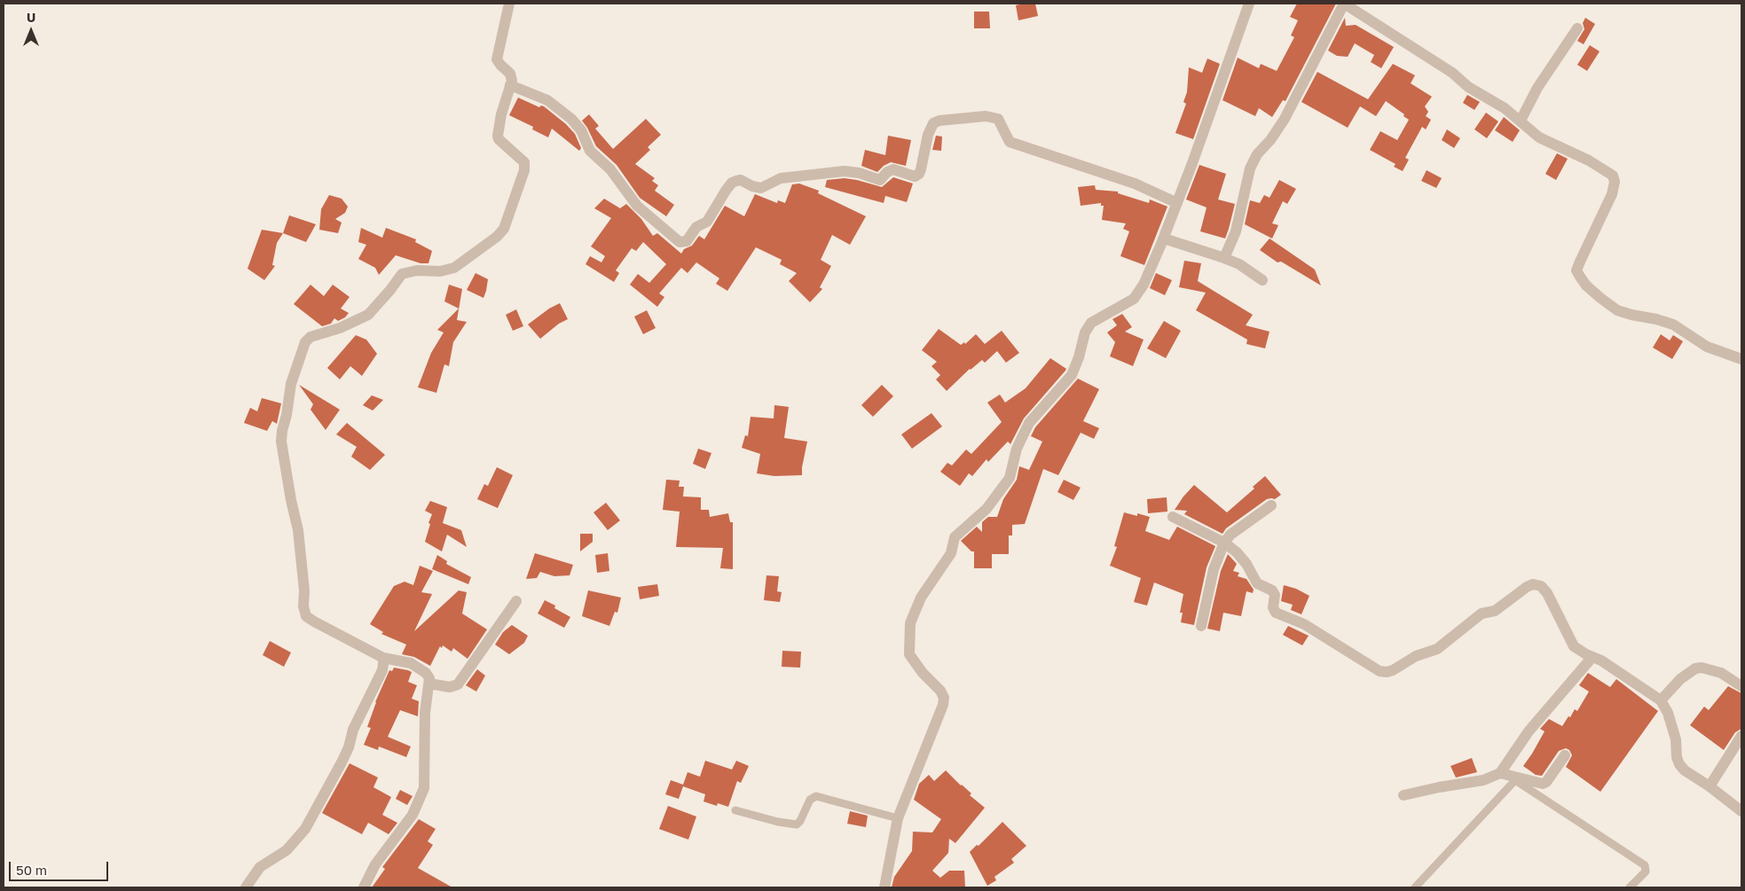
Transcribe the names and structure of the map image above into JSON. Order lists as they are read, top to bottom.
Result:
{
  "scale_bar": "50 m",
  "north": "top"
}
